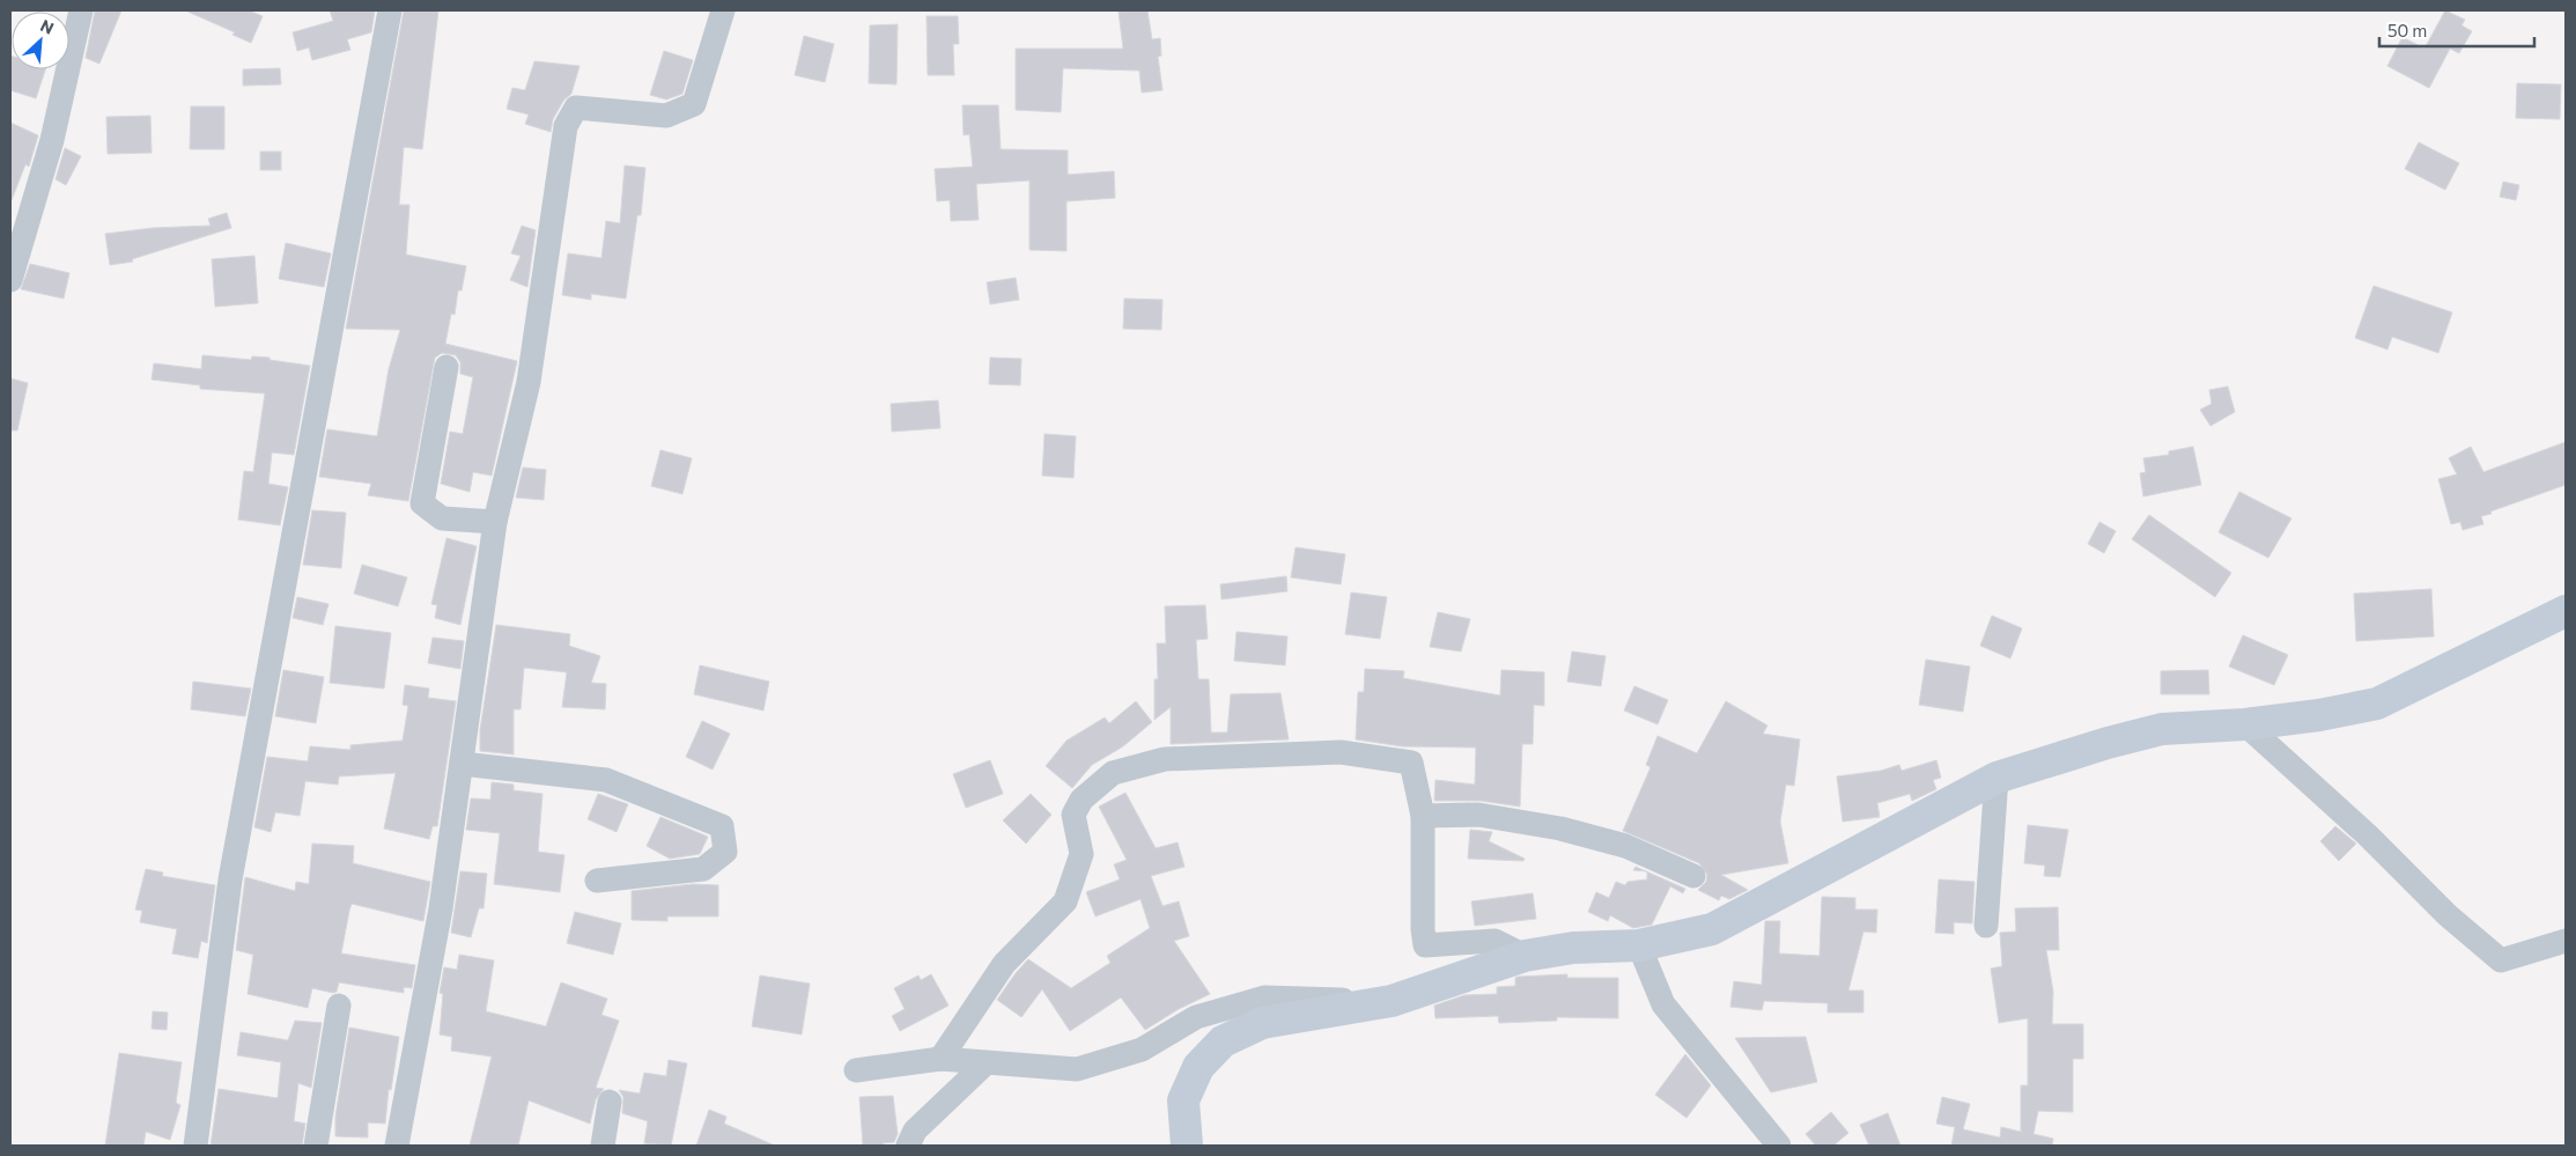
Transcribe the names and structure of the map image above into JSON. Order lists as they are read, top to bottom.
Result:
{
  "scale_bar": "50 m",
  "north": "top right"
}
